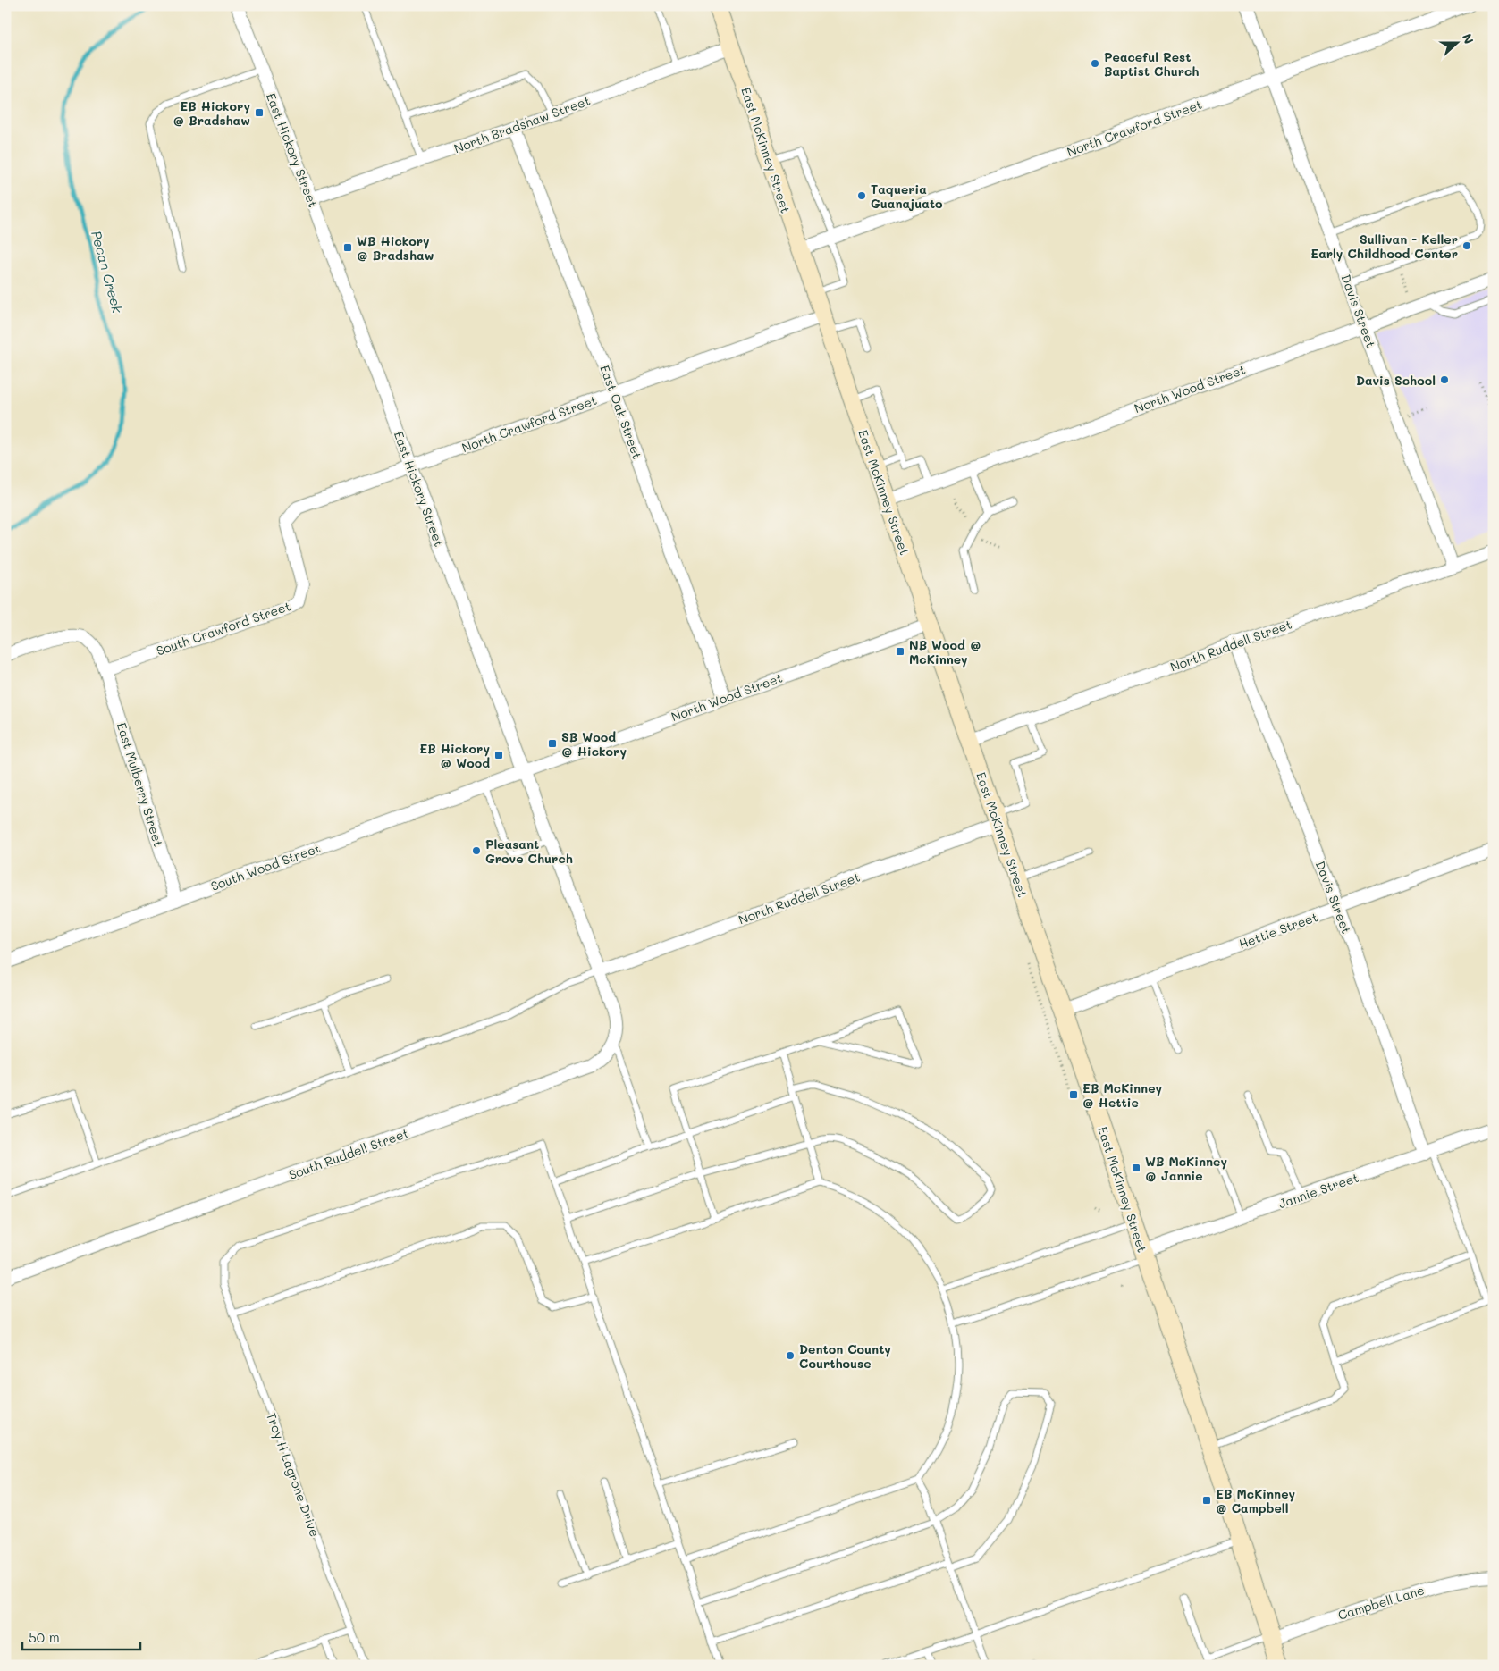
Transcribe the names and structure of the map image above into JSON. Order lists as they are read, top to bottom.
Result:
{
  "streets": {
    "main road": ["East McKinney Street"],
    "street": [
      "North Bradshaw Street",
      "North Crawford Street",
      "East Hickory Street",
      "Davis Street",
      "North Wood Street",
      "East Oak Street",
      "South Crawford Street",
      "North Ruddell Street",
      "East Mulberry Street",
      "South Wood Street",
      "Hettie Street",
      "South Ruddell Street",
      "Jannie Street",
      "Campbell Lane"
    ],
    "lane": ["Troy H Lagrone Drive"]
  },
  "crossings": [
    ["North Bradshaw Street", "East Hickory Street"],
    ["North Bradshaw Street", "East McKinney Street"],
    ["North Bradshaw Street", "East Oak Street"],
    ["North Crawford Street", "East Hickory Street"],
    ["North Crawford Street", "East McKinney Street"],
    ["North Crawford Street", "Davis Street"],
    ["North Crawford Street", "East Oak Street"],
    ["North Crawford Street", "South Crawford Street"],
    ["East Hickory Street", "North Wood Street"],
    ["East Hickory Street", "South Crawford Street"],
    ["East Hickory Street", "North Ruddell Street"],
    ["East Hickory Street", "South Wood Street"],
    ["East McKinney Street", "North Wood Street"],
    ["East McKinney Street", "North Ruddell Street"],
    ["East McKinney Street", "Hettie Street"],
    ["East McKinney Street", "Jannie Street"],
    ["East McKinney Street", "Campbell Lane"],
    ["Davis Street", "North Wood Street"],
    ["Davis Street", "North Ruddell Street"],
    ["Davis Street", "Hettie Street"],
    ["Davis Street", "Jannie Street"],
    ["North Wood Street", "East Oak Street"],
    ["North Wood Street", "South Wood Street"],
    ["South Crawford Street", "East Mulberry Street"],
    ["East Mulberry Street", "South Wood Street"]
  ],
  "water": ["Pecan Creek"],
  "places": {
    "other": [
      "Peaceful Rest Baptist Church",
      "Taqueria Guanajuato",
      "Sullivan - Keller Early Childhood Center",
      "Davis School",
      "Pleasant Grove Church",
      "Denton County Courthouse"
    ],
    "transit": [
      "EB Hickory @ Bradshaw",
      "WB Hickory @ Bradshaw",
      "NB Wood @ McKinney",
      "SB Wood @ Hickory",
      "EB Hickory @ Wood",
      "EB McKinney @ Hettie",
      "WB McKinney @ Jannie",
      "EB McKinney @ Campbell"
    ]
  },
  "scale_bar": "50 m",
  "north": "right"
}
